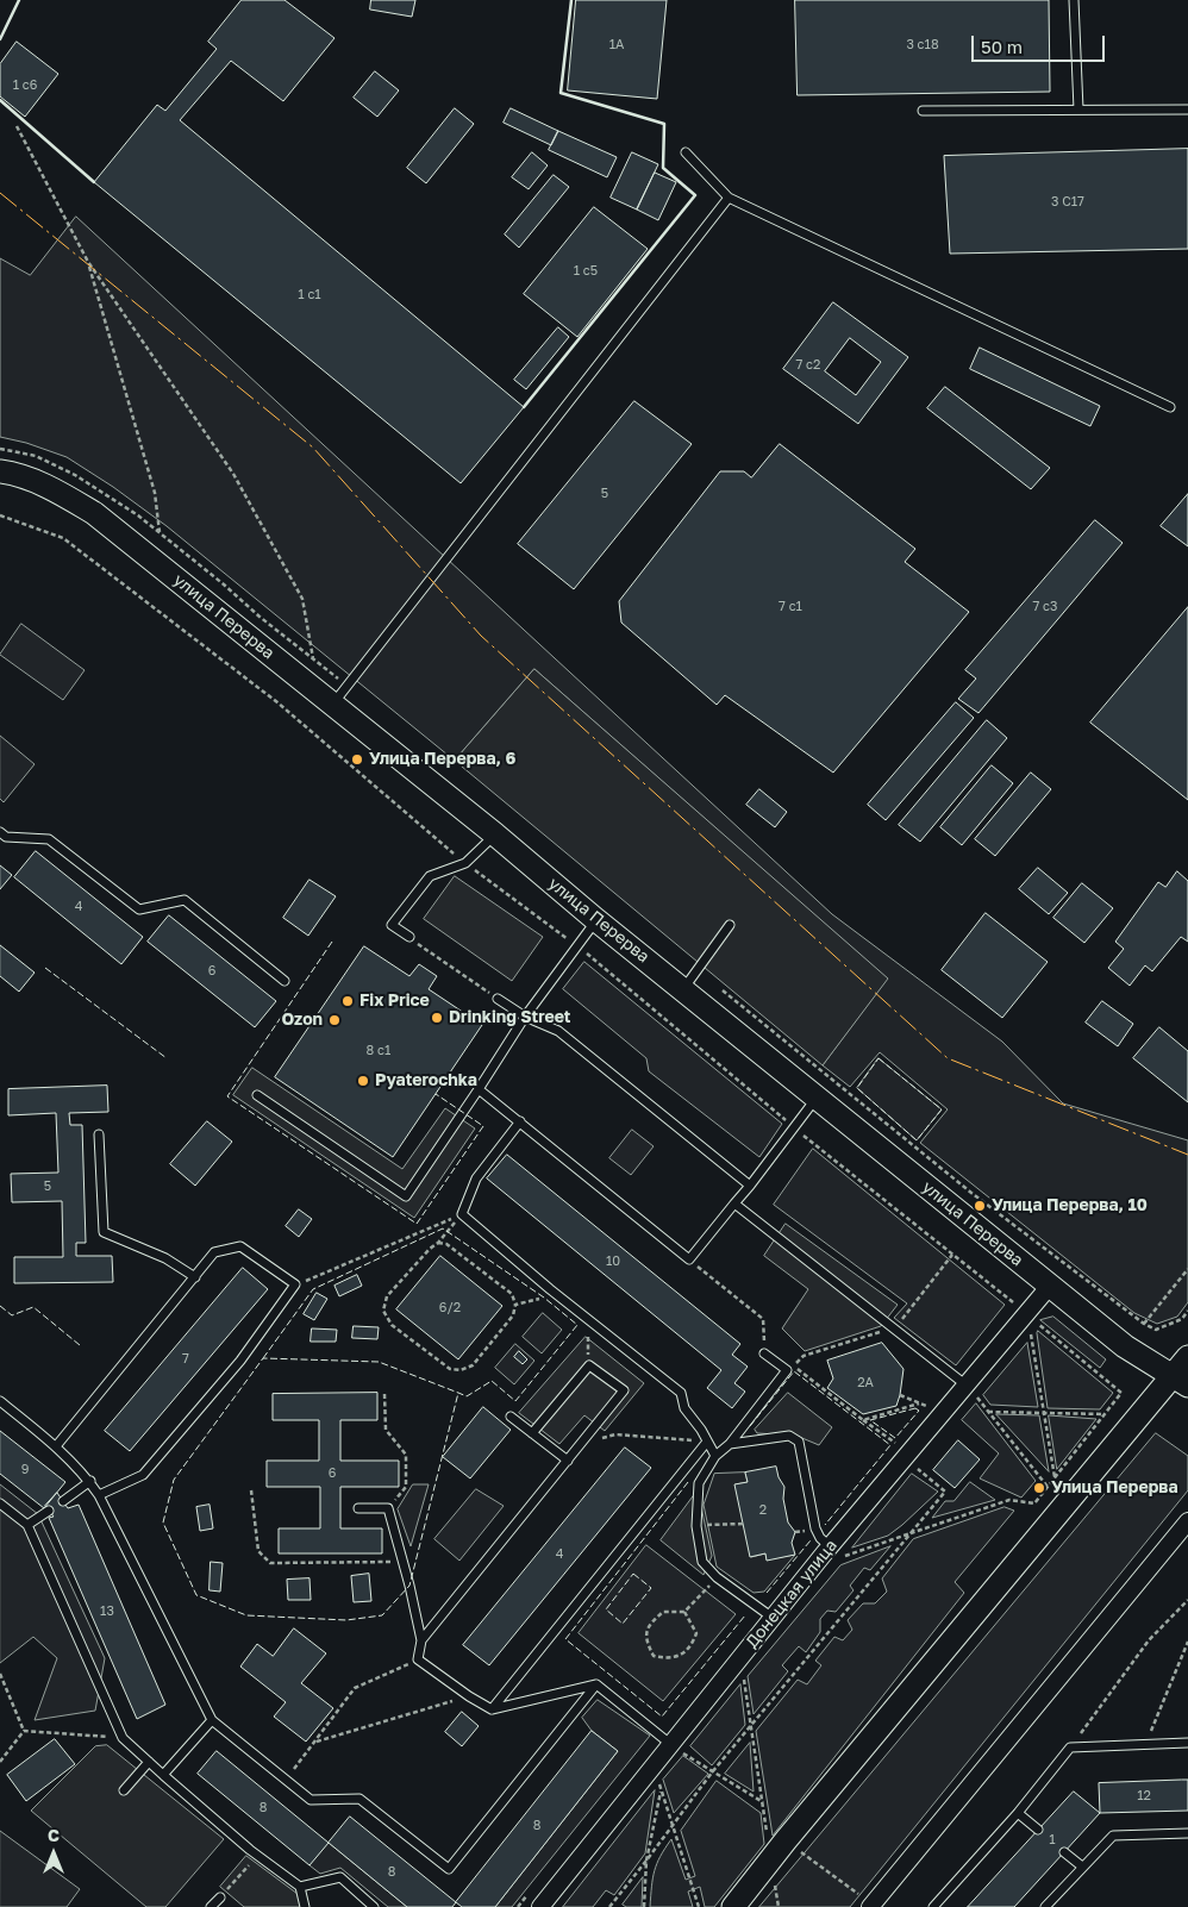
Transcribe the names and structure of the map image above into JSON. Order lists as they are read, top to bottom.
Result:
{
  "streets": {
    "street": ["улица Перерва", "Донецкая улица"]
  },
  "crossings": [
    ["улица Перерва", "Донецкая улица"]
  ],
  "places": [
    "Улица Перерва, 6",
    "Fix Price",
    "Drinking Street",
    "Ozon",
    "Pyaterochka",
    "Улица Перерва, 10",
    "Улица Перерва"
  ],
  "house_numbers": [
    "1А",
    "3 с18",
    "1 с6",
    "3 С17",
    "1 с5",
    "1 с1",
    "7 с2",
    "5",
    "7 с1",
    "7 с3",
    "4",
    "6",
    "8 с1",
    "5",
    "10",
    "6/2",
    "7",
    "2А",
    "9",
    "6",
    "2",
    "4",
    "13",
    "12",
    "8",
    "8",
    "1",
    "8"
  ],
  "scale_bar": "50 m",
  "north": "top"
}
